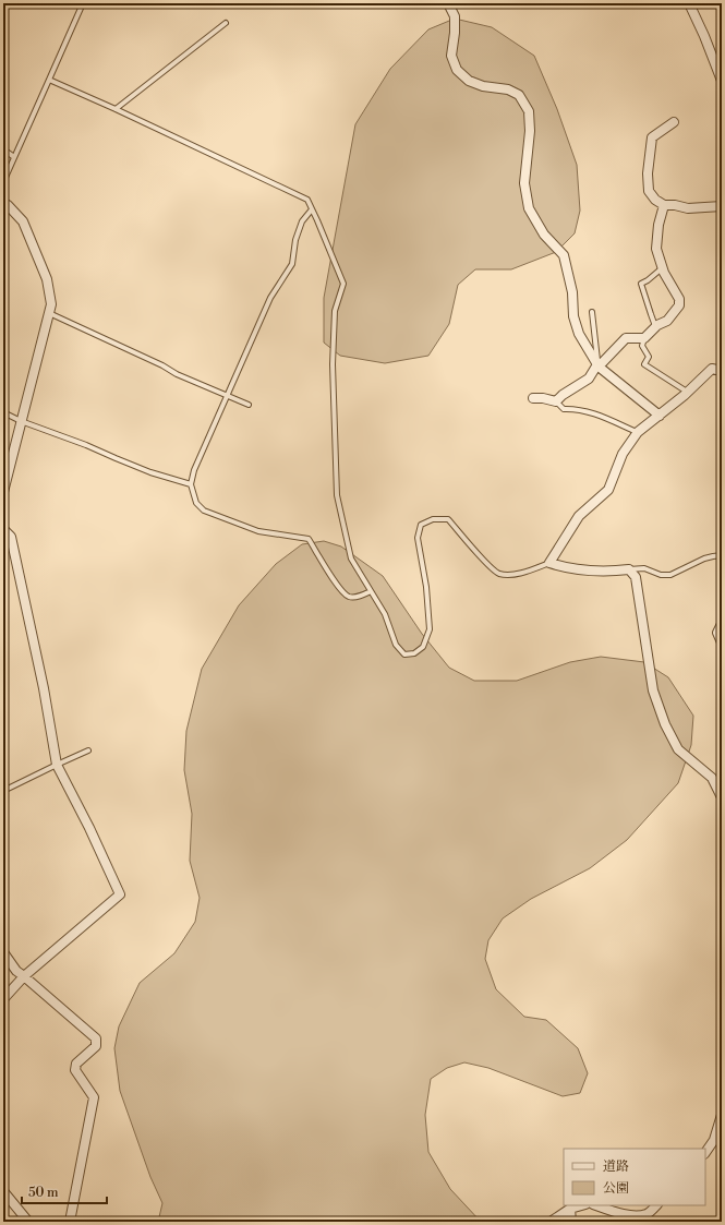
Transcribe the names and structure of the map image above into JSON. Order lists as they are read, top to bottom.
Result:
{
  "legend": ["道路", "公園"],
  "scale_bar": "50 m"
}
